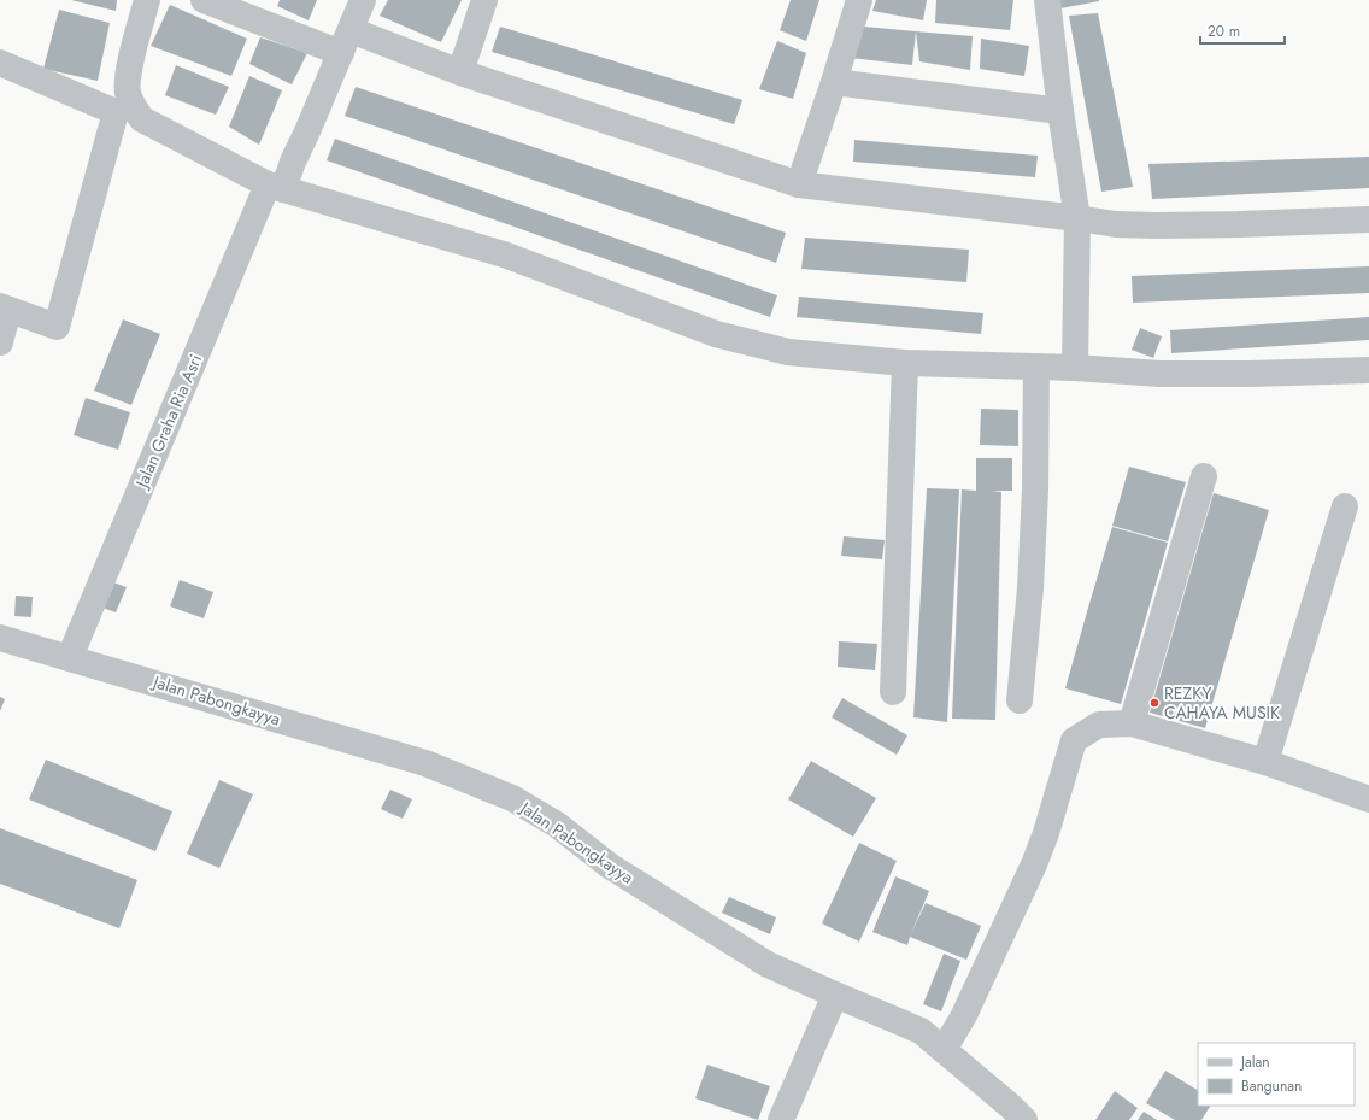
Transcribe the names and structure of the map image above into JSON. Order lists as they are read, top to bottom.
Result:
{
  "streets": {
    "street": ["Jalan Graha Ria Asri", "Jalan Pabongkayya"]
  },
  "crossings": [
    ["Jalan Graha Ria Asri", "Jalan Pabongkayya"]
  ],
  "places": ["REZKY CAHAYA MUSIK"],
  "legend": ["Jalan", "Bangunan"],
  "scale_bar": "20 m"
}
